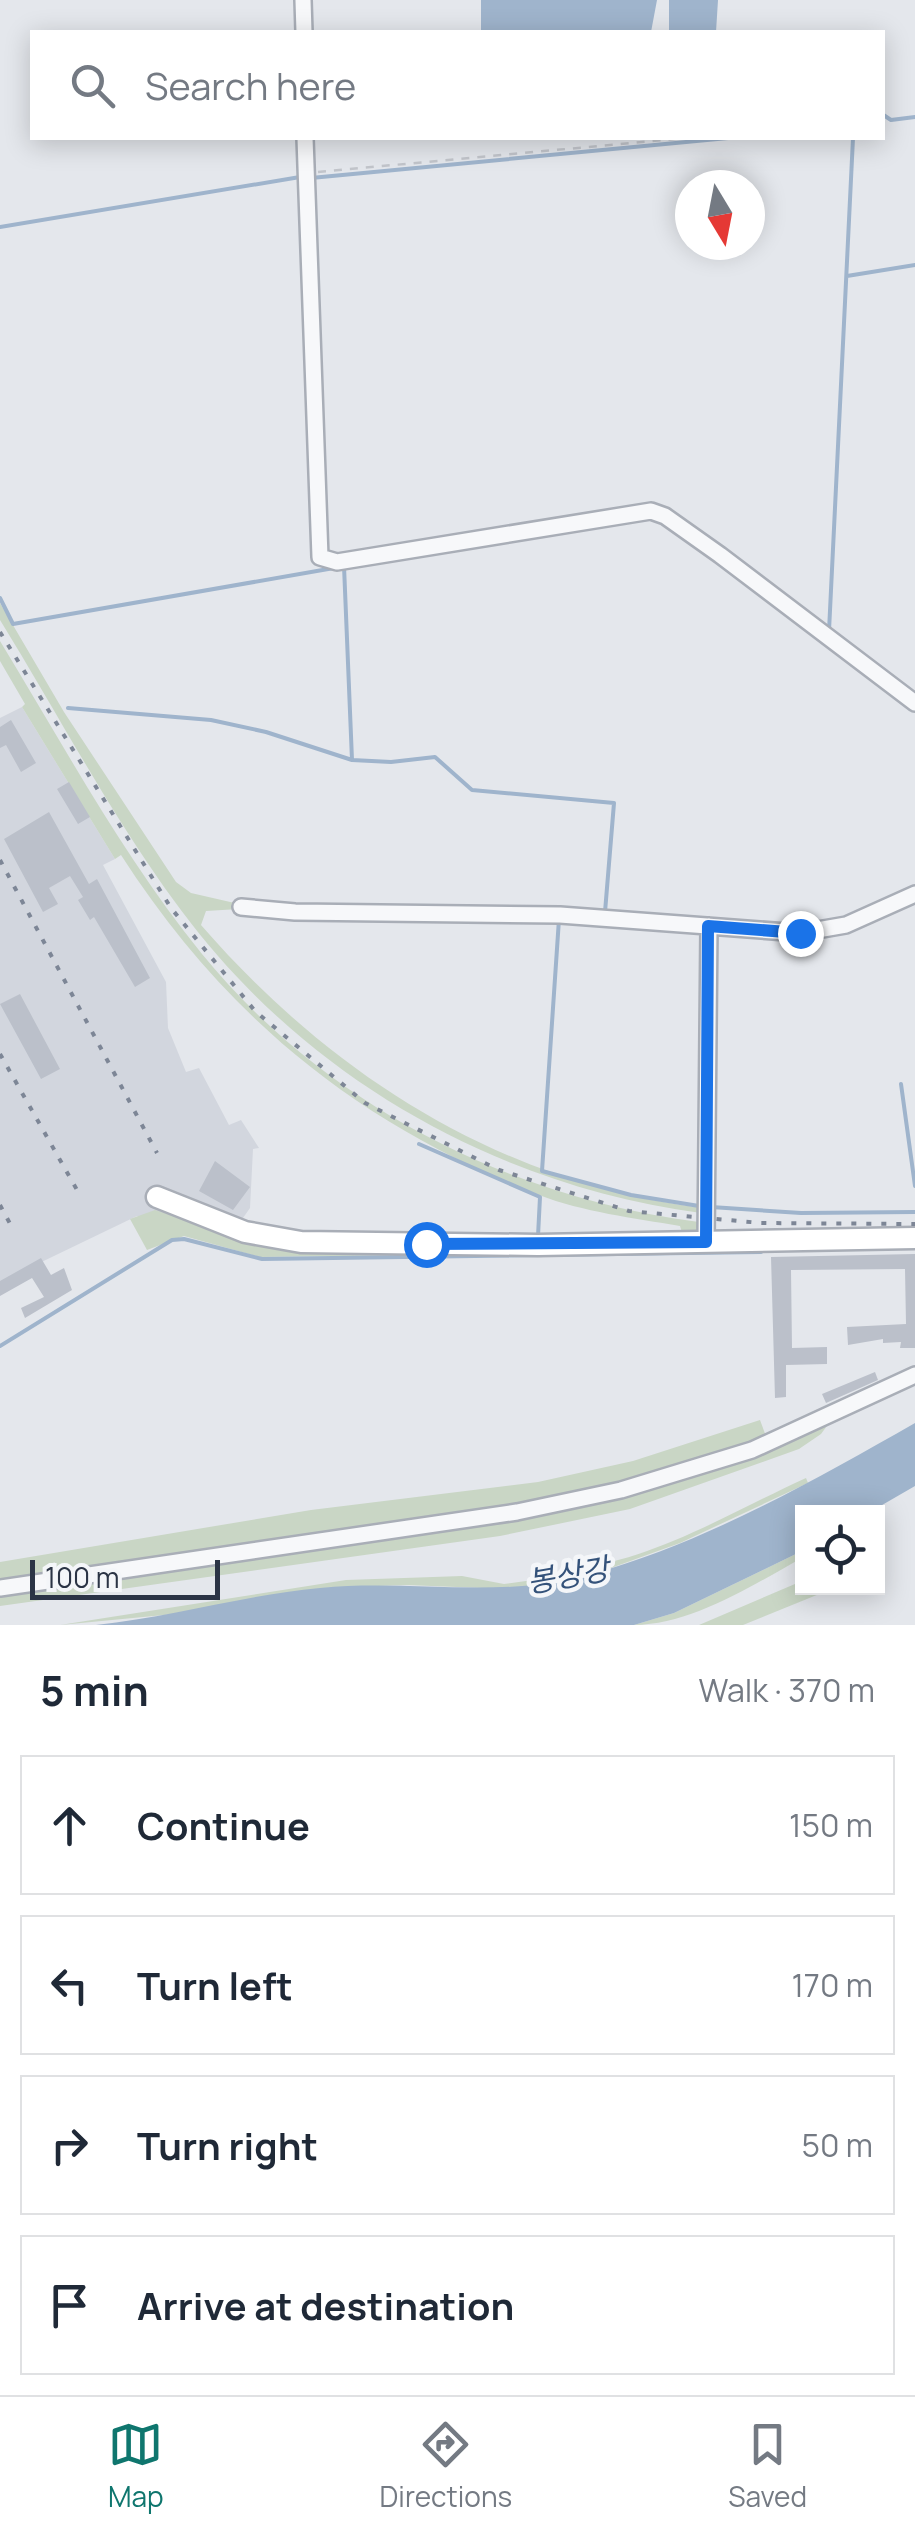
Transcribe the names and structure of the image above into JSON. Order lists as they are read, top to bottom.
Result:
{
  "water": ["봉상강"],
  "scale_bar": "100 m",
  "north": "bottom",
  "page": {
    "search": "Search here",
    "scale": "100 m",
    "heading": ["5 min", "Walk · 370 m"],
    "list": [
      ["Continue", "150 m"],
      ["Turn left", "170 m"],
      ["Turn right", "50 m"],
      "Arrive at destination"
    ],
    "nav": ["Map", "Directions", "Saved"]
  }
}
